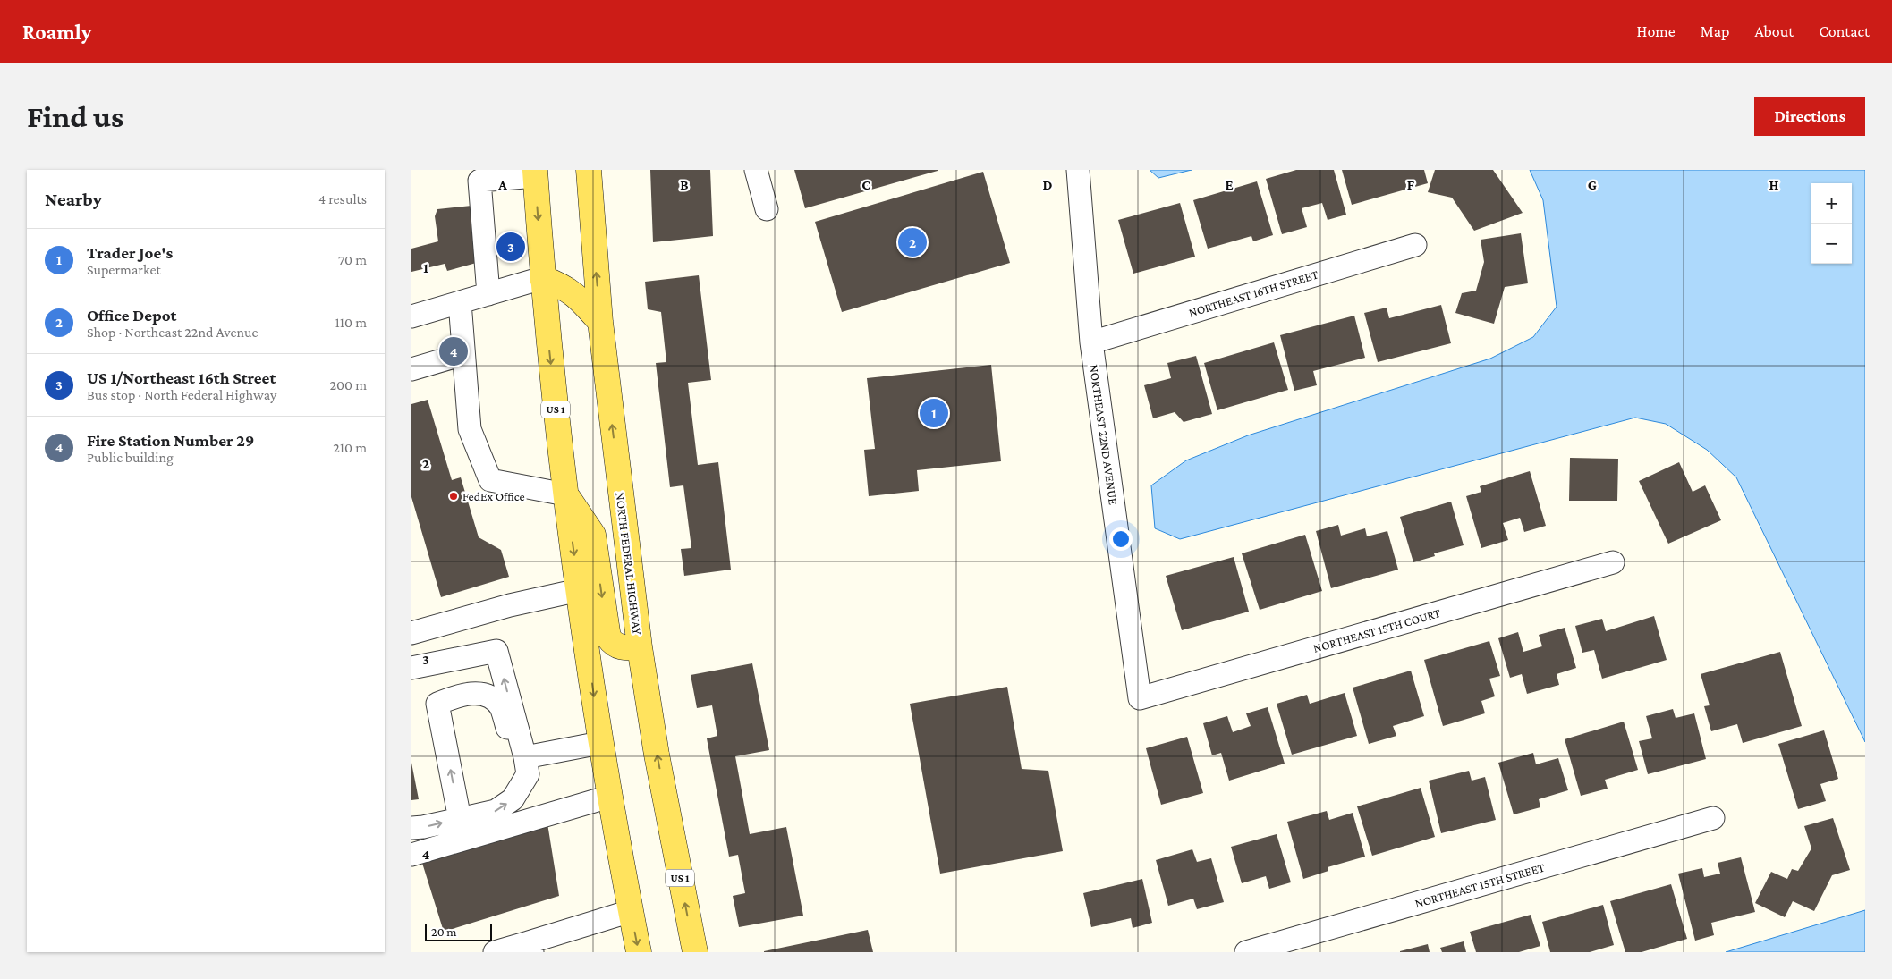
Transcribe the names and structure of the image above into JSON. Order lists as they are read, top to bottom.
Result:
{
  "streets": {
    "main road": ["US 1", "NORTH FEDERAL HIGHWAY"],
    "street": [
      "NORTHEAST 16TH STREET",
      "NORTHEAST 22ND AVENUE",
      "NORTHEAST 15TH COURT",
      "NORTHEAST 15TH STREET"
    ]
  },
  "crossings": [
    ["NORTHEAST 16TH STREET", "NORTHEAST 22ND AVENUE"],
    ["NORTHEAST 22ND AVENUE", "NORTHEAST 15TH COURT"]
  ],
  "places": ["FedEx Office"],
  "scale_bar": "20 m",
  "page": {
    "header": "Roamly",
    "nav": [
      "Home",
      "Map",
      "About",
      "Contact"
    ],
    "buttons": "Directions",
    "title": "Find us",
    "heading": ["Nearby", "4 results"],
    "map_buttons": ["+", "−"],
    "pins": [
      "2",
      "3",
      "4",
      "1"
    ],
    "list": [
      {
        "mark": "1",
        "name": "Trader Joe's",
        "note": "Supermarket",
        "value": "70 m"
      },
      {
        "mark": "2",
        "name": "Office Depot",
        "note": "Shop · Northeast 22nd Avenue",
        "value": "110 m"
      },
      {
        "mark": "3",
        "name": "US 1/Northeast 16th Street",
        "note": "Bus stop · North Federal Highway",
        "value": "200 m"
      },
      {
        "mark": "4",
        "name": "Fire Station Number 29",
        "note": "Public building",
        "value": "210 m"
      }
    ],
    "scale": "20 m"
  },
  "grid": {
    "columns": [
      "A",
      "B",
      "C",
      "D",
      "E",
      "F",
      "G",
      "H"
    ],
    "rows": [
      "1",
      "2",
      "3",
      "4"
    ]
  }
}
